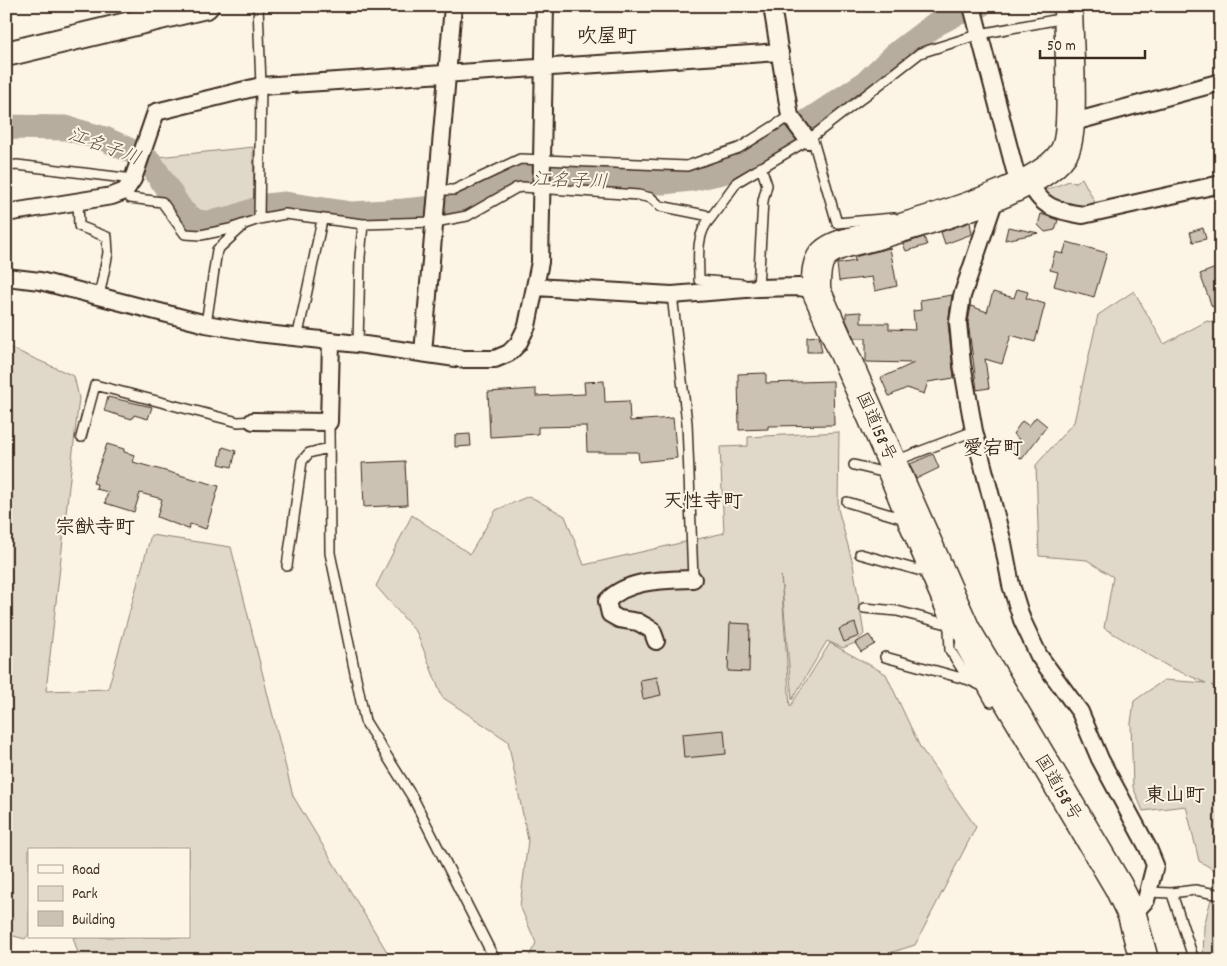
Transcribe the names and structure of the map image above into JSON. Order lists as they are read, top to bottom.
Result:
{
  "streets": {
    "highway": ["国道158号"]
  },
  "districts": [
    "吹屋町",
    "愛宕町",
    "天性寺町",
    "宗猷寺町",
    "東山町"
  ],
  "water": ["江名子川"],
  "legend": ["Road", "Park", "Building"],
  "scale_bar": "50 m"
}
